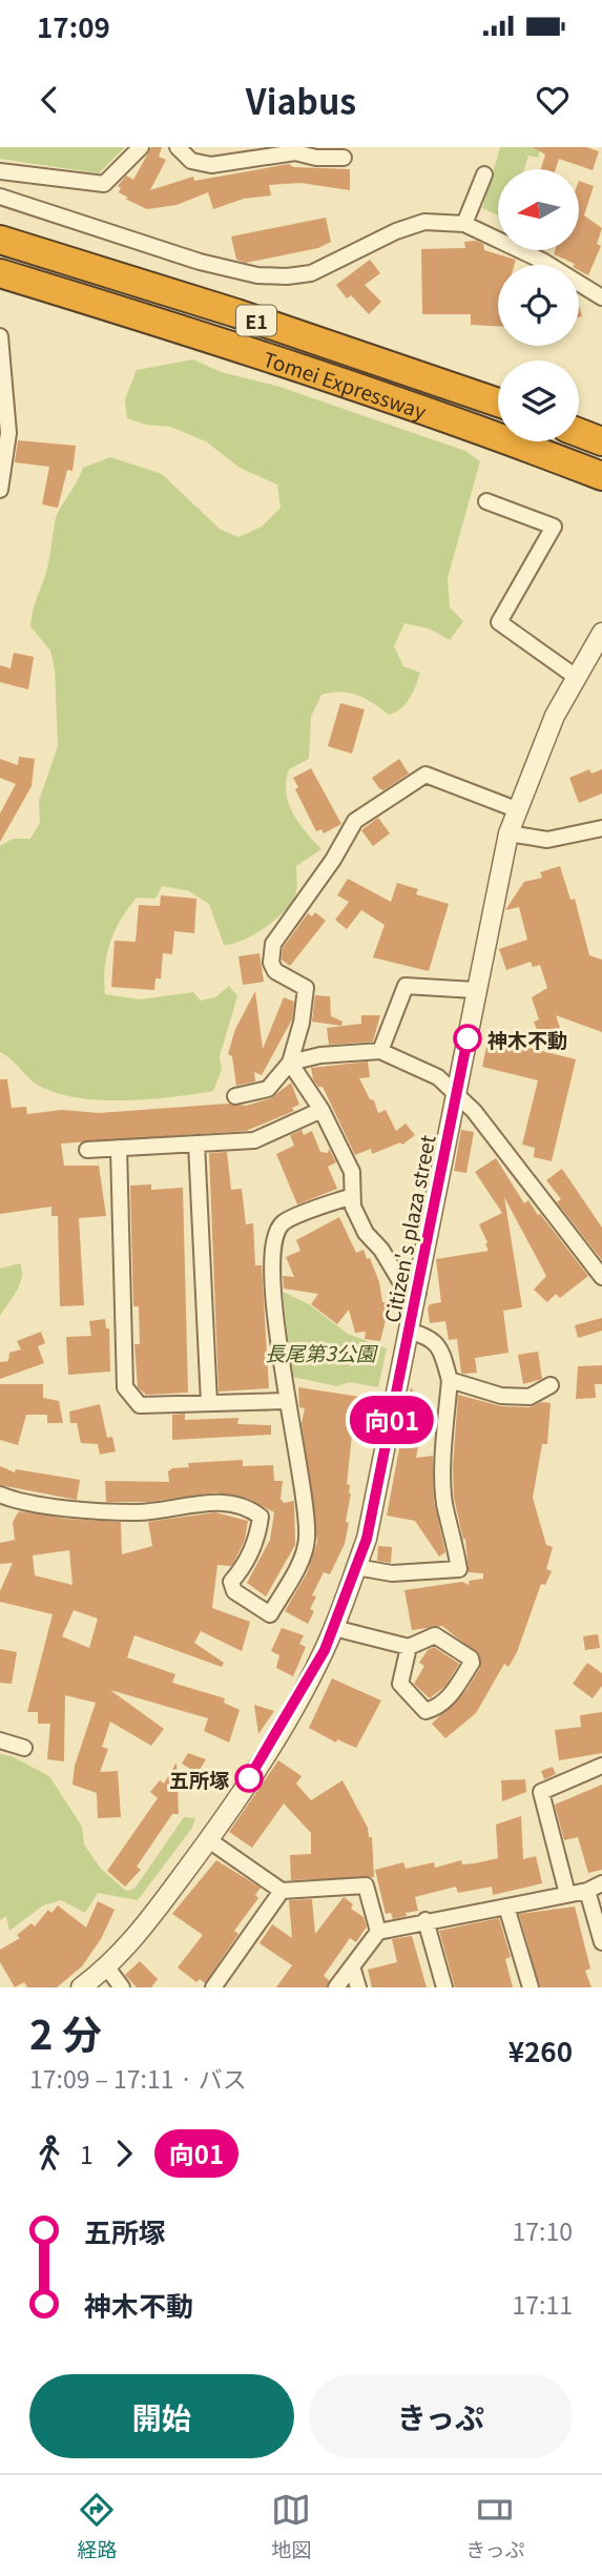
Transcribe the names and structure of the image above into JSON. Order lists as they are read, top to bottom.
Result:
{
  "streets": {
    "highway": ["E1", "Tomei Expressway"],
    "street": ["Citizen's plaza street"]
  },
  "parks": ["長尾第3公園"],
  "places": ["神木不動", "五所塚"],
  "lines": ["bus line 向01"],
  "north": "left",
  "page": {
    "status": "17:09",
    "header": "Viabus",
    "on_map": "向01",
    "heading": ["2 分", "17:09 – 17:11 · バス", "¥260"],
    "legs": ["1", "向01"],
    "list": [
      {
        "name": "五所塚",
        "value": "17:10"
      },
      {
        "name": "神木不動",
        "value": "17:11"
      }
    ],
    "buttons": ["開始", "きっぷ"],
    "tabs": ["経路", "地図", "きっぷ"]
  }
}
